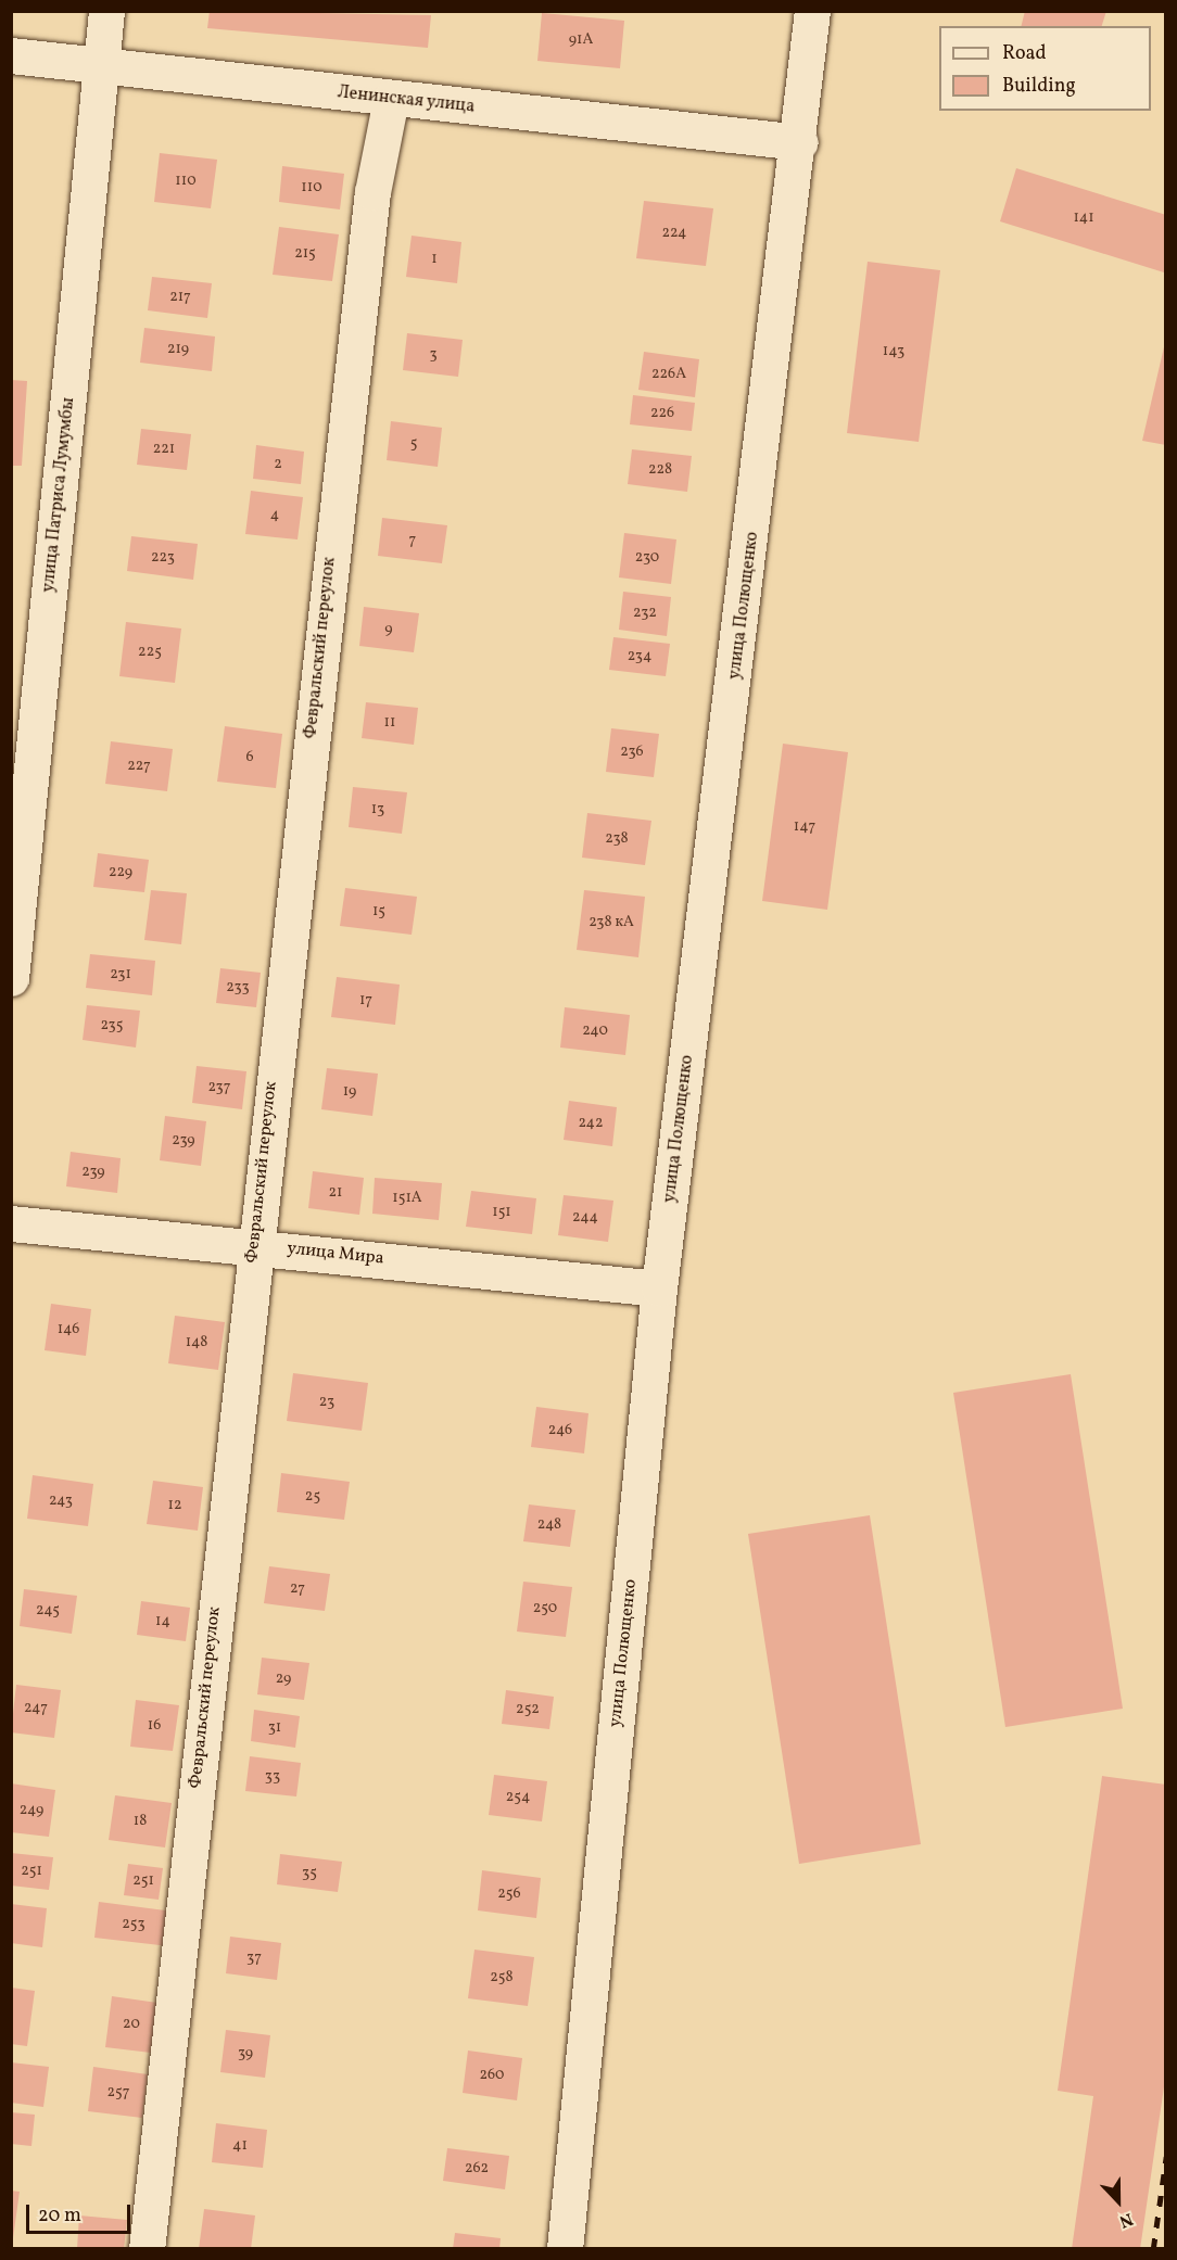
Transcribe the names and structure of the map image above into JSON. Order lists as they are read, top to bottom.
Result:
{
  "streets": {
    "street": [
      "Ленинская улица",
      "улица Патриса Лумумбы",
      "улица Полющенко",
      "Февральский переулок",
      "улица Мира"
    ]
  },
  "crossings": [
    ["Ленинская улица", "улица Патриса Лумумбы"],
    ["Ленинская улица", "улица Полющенко"],
    ["Ленинская улица", "Февральский переулок"],
    ["улица Полющенко", "улица Мира"],
    ["Февральский переулок", "улица Мира"]
  ],
  "house_numbers": [
    "91А",
    "110",
    "110",
    "141",
    "224",
    "215",
    "1",
    "217",
    "219",
    "143",
    "3",
    "226А",
    "226",
    "5",
    "221",
    "2",
    "228",
    "4",
    "7",
    "223",
    "230",
    "232",
    "9",
    "225",
    "234",
    "11",
    "236",
    "6",
    "227",
    "13",
    "147",
    "238",
    "229",
    "15",
    "238 кА",
    "231",
    "233",
    "17",
    "235",
    "240",
    "237",
    "19",
    "242",
    "239",
    "239",
    "21",
    "151А",
    "151",
    "244",
    "146",
    "148",
    "23",
    "246",
    "25",
    "243",
    "12",
    "248",
    "27",
    "250",
    "245",
    "14",
    "29",
    "247",
    "252",
    "16",
    "31",
    "33",
    "254",
    "249",
    "18",
    "251",
    "35",
    "251",
    "256",
    "253",
    "37",
    "258",
    "20",
    "39",
    "260",
    "257",
    "41",
    "262"
  ],
  "legend": ["Road", "Building"],
  "scale_bar": "20 m",
  "north": "bottom"
}
